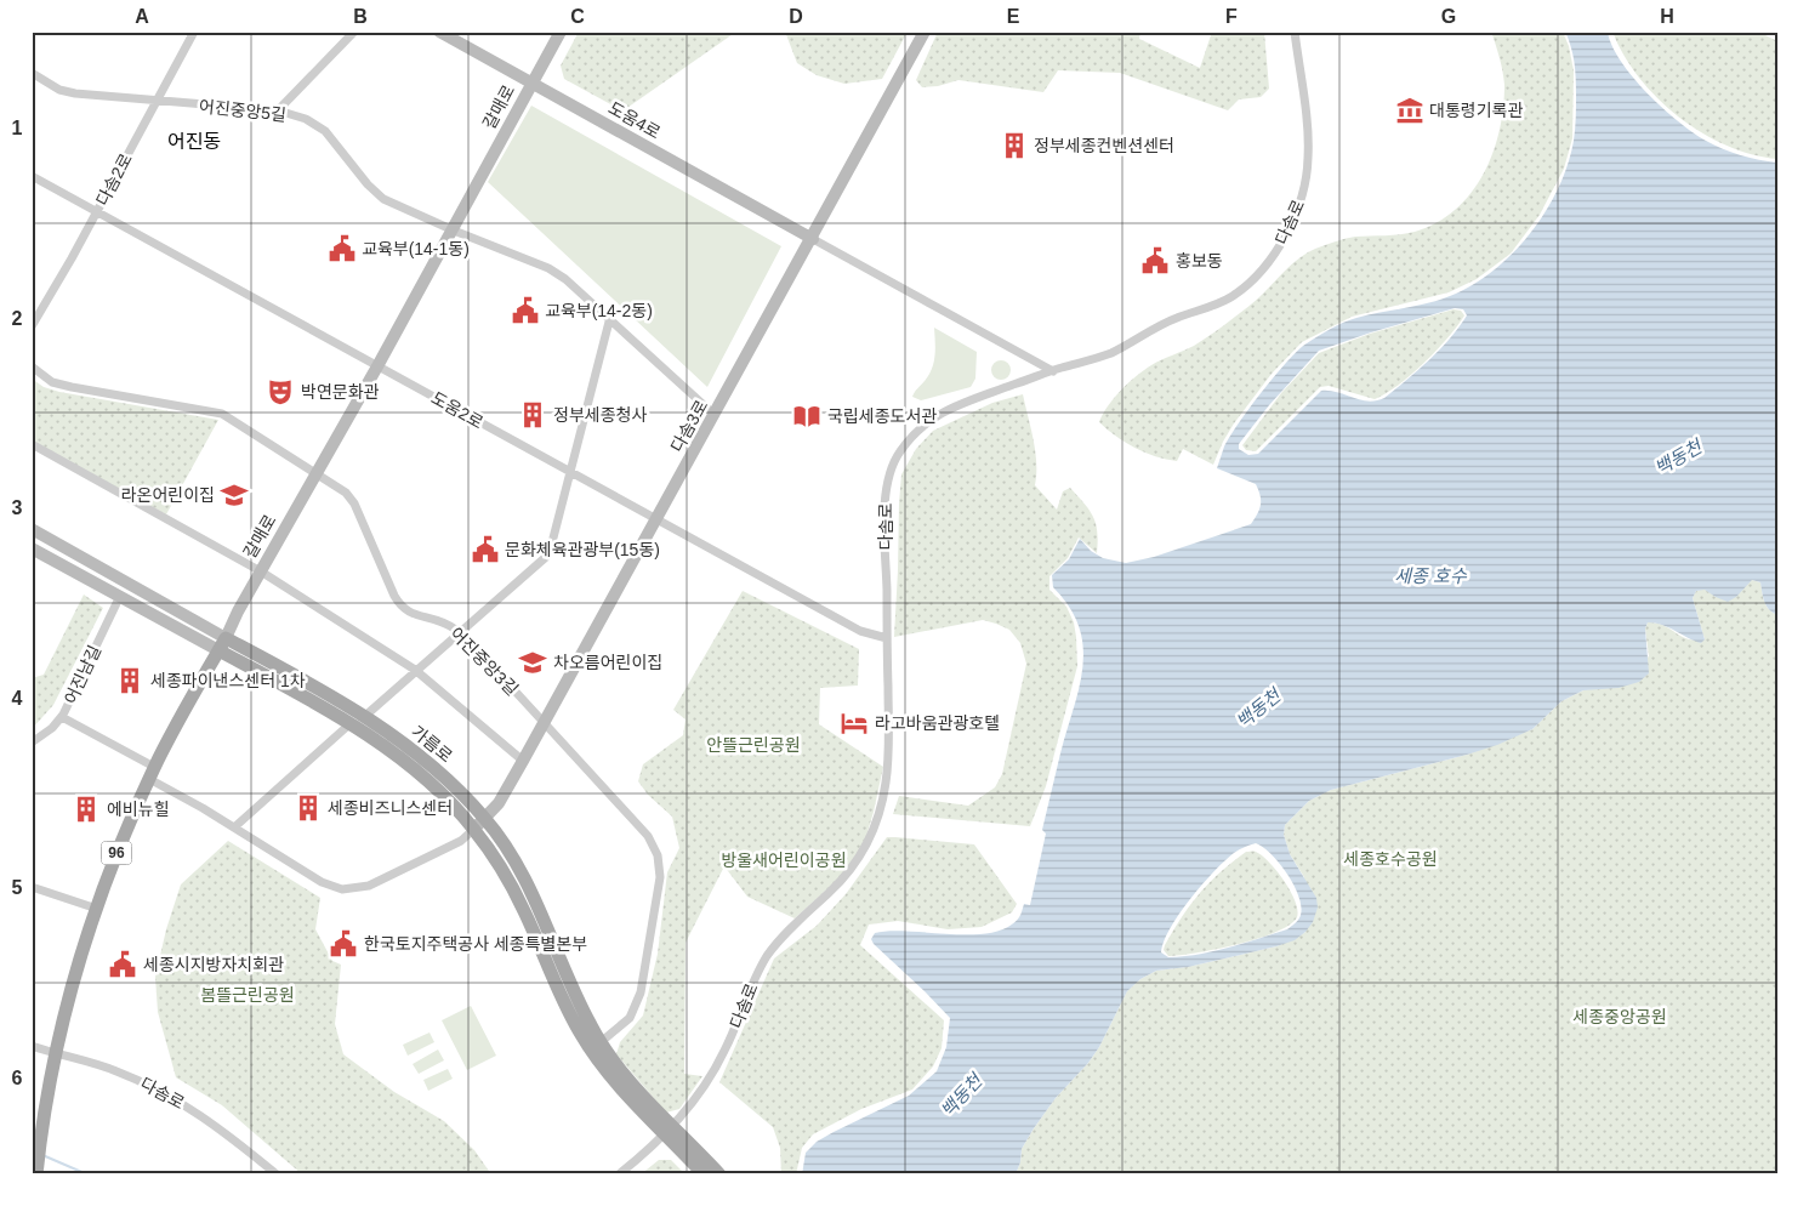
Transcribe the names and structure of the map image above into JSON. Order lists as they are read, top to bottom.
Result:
{
  "streets": {
    "main road": ["갈매로", "가름로", "96"],
    "street": [
      "어진중앙5길",
      "도움4로",
      "다솜2로",
      "다솜로",
      "도움2로",
      "다솜3로",
      "어진중앙3길",
      "어진남길"
    ]
  },
  "crossings": [
    ["갈매로", "어진중앙5길"],
    ["갈매로", "도움4로"],
    ["갈매로", "다솜로"],
    ["갈매로", "도움2로"],
    ["갈매로", "어진중앙3길"],
    ["갈매로", "가름로"],
    ["어진중앙5길", "다솜2로"],
    ["어진중앙5길", "다솜3로"],
    ["도움4로", "다솜3로"],
    ["다솜2로", "도움2로"],
    ["다솜로", "도움2로"],
    ["다솜로", "가름로"],
    ["도움2로", "다솜3로"],
    ["다솜3로", "어진중앙3길"],
    ["다솜3로", "가름로"],
    ["어진중앙3길", "가름로"],
    ["어진남길", "가름로"]
  ],
  "districts": ["어진동"],
  "water": ["백동천", "세종 호수"],
  "parks": [
    "안뜰근린공원",
    "세종호수공원",
    "방울새어린이공원",
    "봄뜰근린공원",
    "세종중앙공원"
  ],
  "places": {
    "museum": ["대통령기록관"],
    "building": [
      "정부세종컨벤션센터",
      "정부세종청사",
      "세종파이낸스센터 1차",
      "세종비즈니스센터",
      "에비뉴힐"
    ],
    "public building": [
      "교육부(14-1동)",
      "홍보동",
      "교육부(14-2동)",
      "문화체육관광부(15동)",
      "한국토지주택공사 세종특별본부",
      "세종시지방자치회관"
    ],
    "theatre": ["박연문화관"],
    "library": ["국립세종도서관"],
    "school or university": ["라온어린이집", "차오름어린이집"],
    "hotel": ["라고바움관광호텔"]
  },
  "grid": {
    "columns": [
      "A",
      "B",
      "C",
      "D",
      "E",
      "F",
      "G",
      "H"
    ],
    "rows": [
      "1",
      "2",
      "3",
      "4",
      "5",
      "6"
    ]
  }
}
